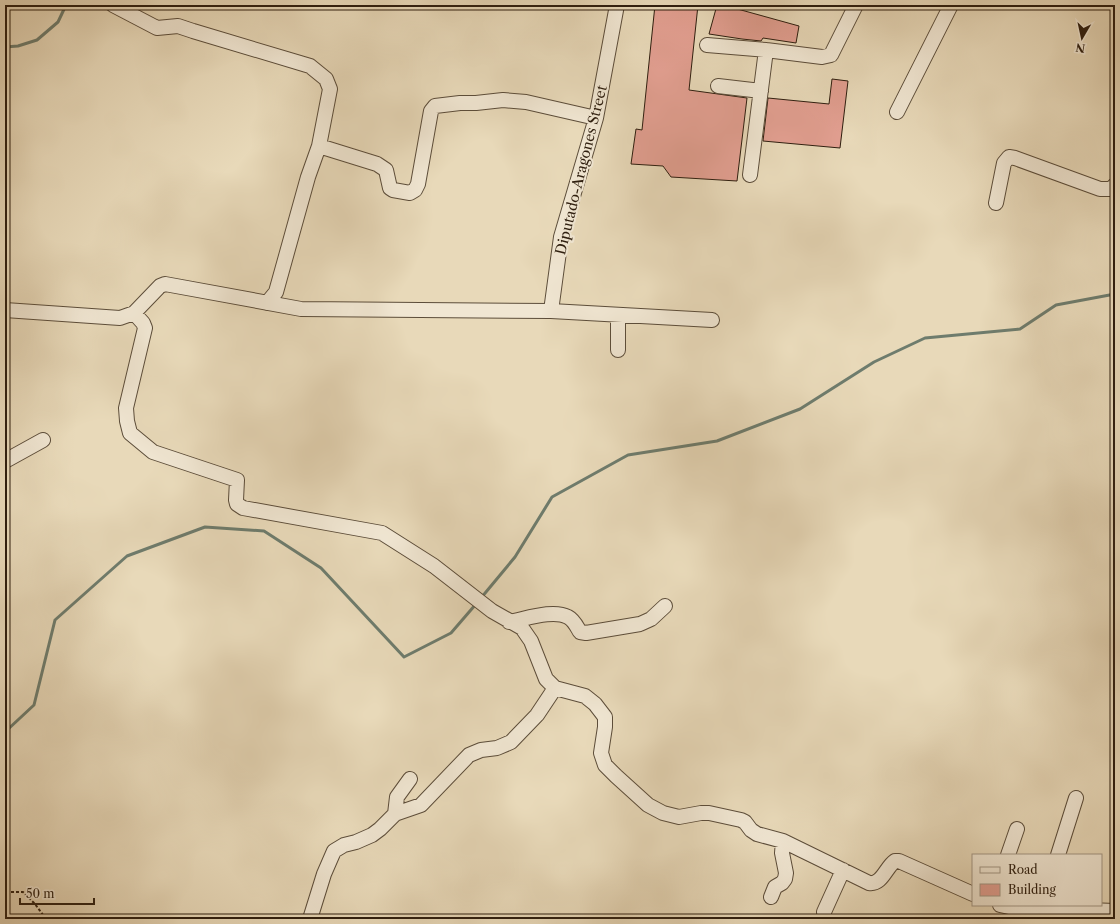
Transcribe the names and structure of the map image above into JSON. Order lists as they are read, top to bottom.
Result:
{
  "streets": {
    "street": ["Diputado-Aragones Street"]
  },
  "legend": ["Road", "Building"],
  "scale_bar": "50 m",
  "north": "bottom"
}
